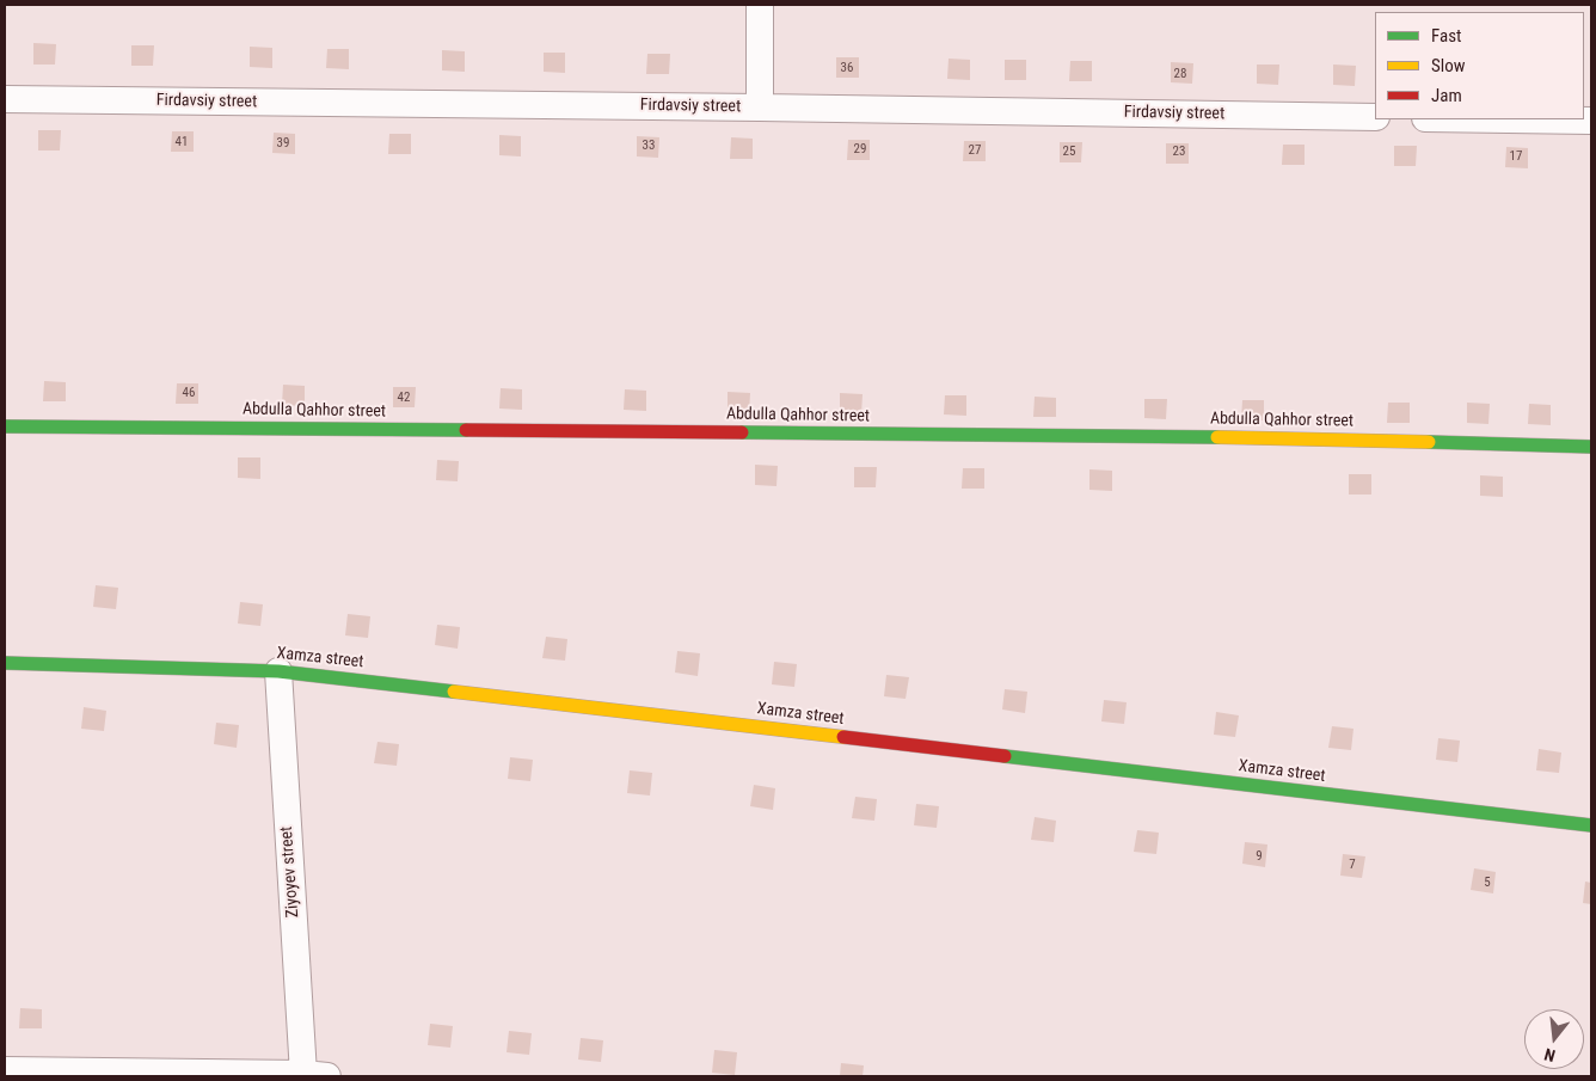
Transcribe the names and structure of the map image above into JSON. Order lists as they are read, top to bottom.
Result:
{
  "streets": {
    "main road": ["Abdulla Qahhor street", "Xamza street"],
    "street": ["Firdavsiy street", "Ziyoyev street"]
  },
  "crossings": [
    ["Xamza street", "Ziyoyev street"]
  ],
  "house_numbers": [
    "36",
    "28",
    "41",
    "39",
    "33",
    "29",
    "27",
    "25",
    "23",
    "17",
    "46",
    "42",
    "9",
    "7",
    "5"
  ],
  "legend": ["Fast", "Slow", "Jam"],
  "north": "bottom"
}
